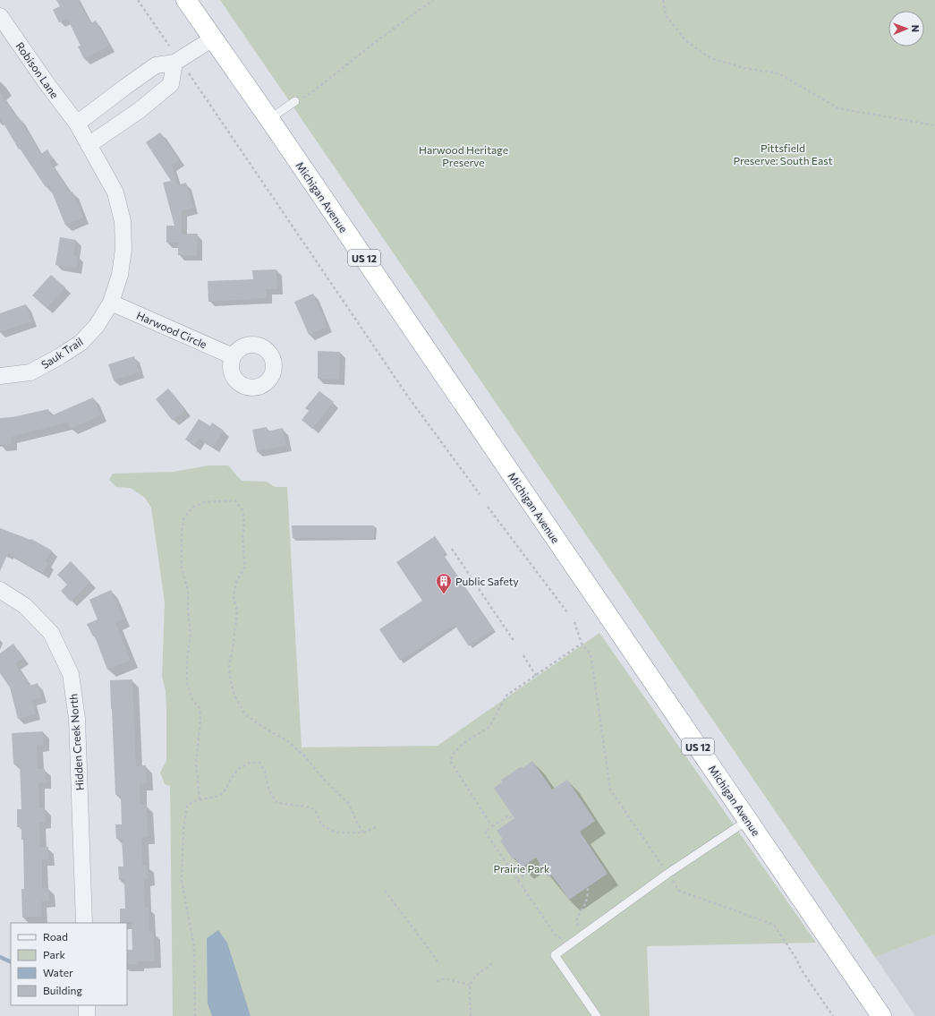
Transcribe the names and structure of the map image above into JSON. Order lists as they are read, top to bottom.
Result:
{
  "streets": {
    "highway": ["Michigan Avenue", "US 12"],
    "street": [
      "Robison Lane",
      "Harwood Circle",
      "Sauk Trail",
      "Hidden Creek North"
    ]
  },
  "crossings": [
    ["Robison Lane", "Sauk Trail"],
    ["Harwood Circle", "Sauk Trail"]
  ],
  "parks": ["Pittsfield Preserve: South East", "Harwood Heritage Preserve", "Prairie Park"],
  "places": {
    "building": ["Public Safety"]
  },
  "legend": [
    "Road",
    "Park",
    "Water",
    "Building"
  ],
  "north": "right"
}
